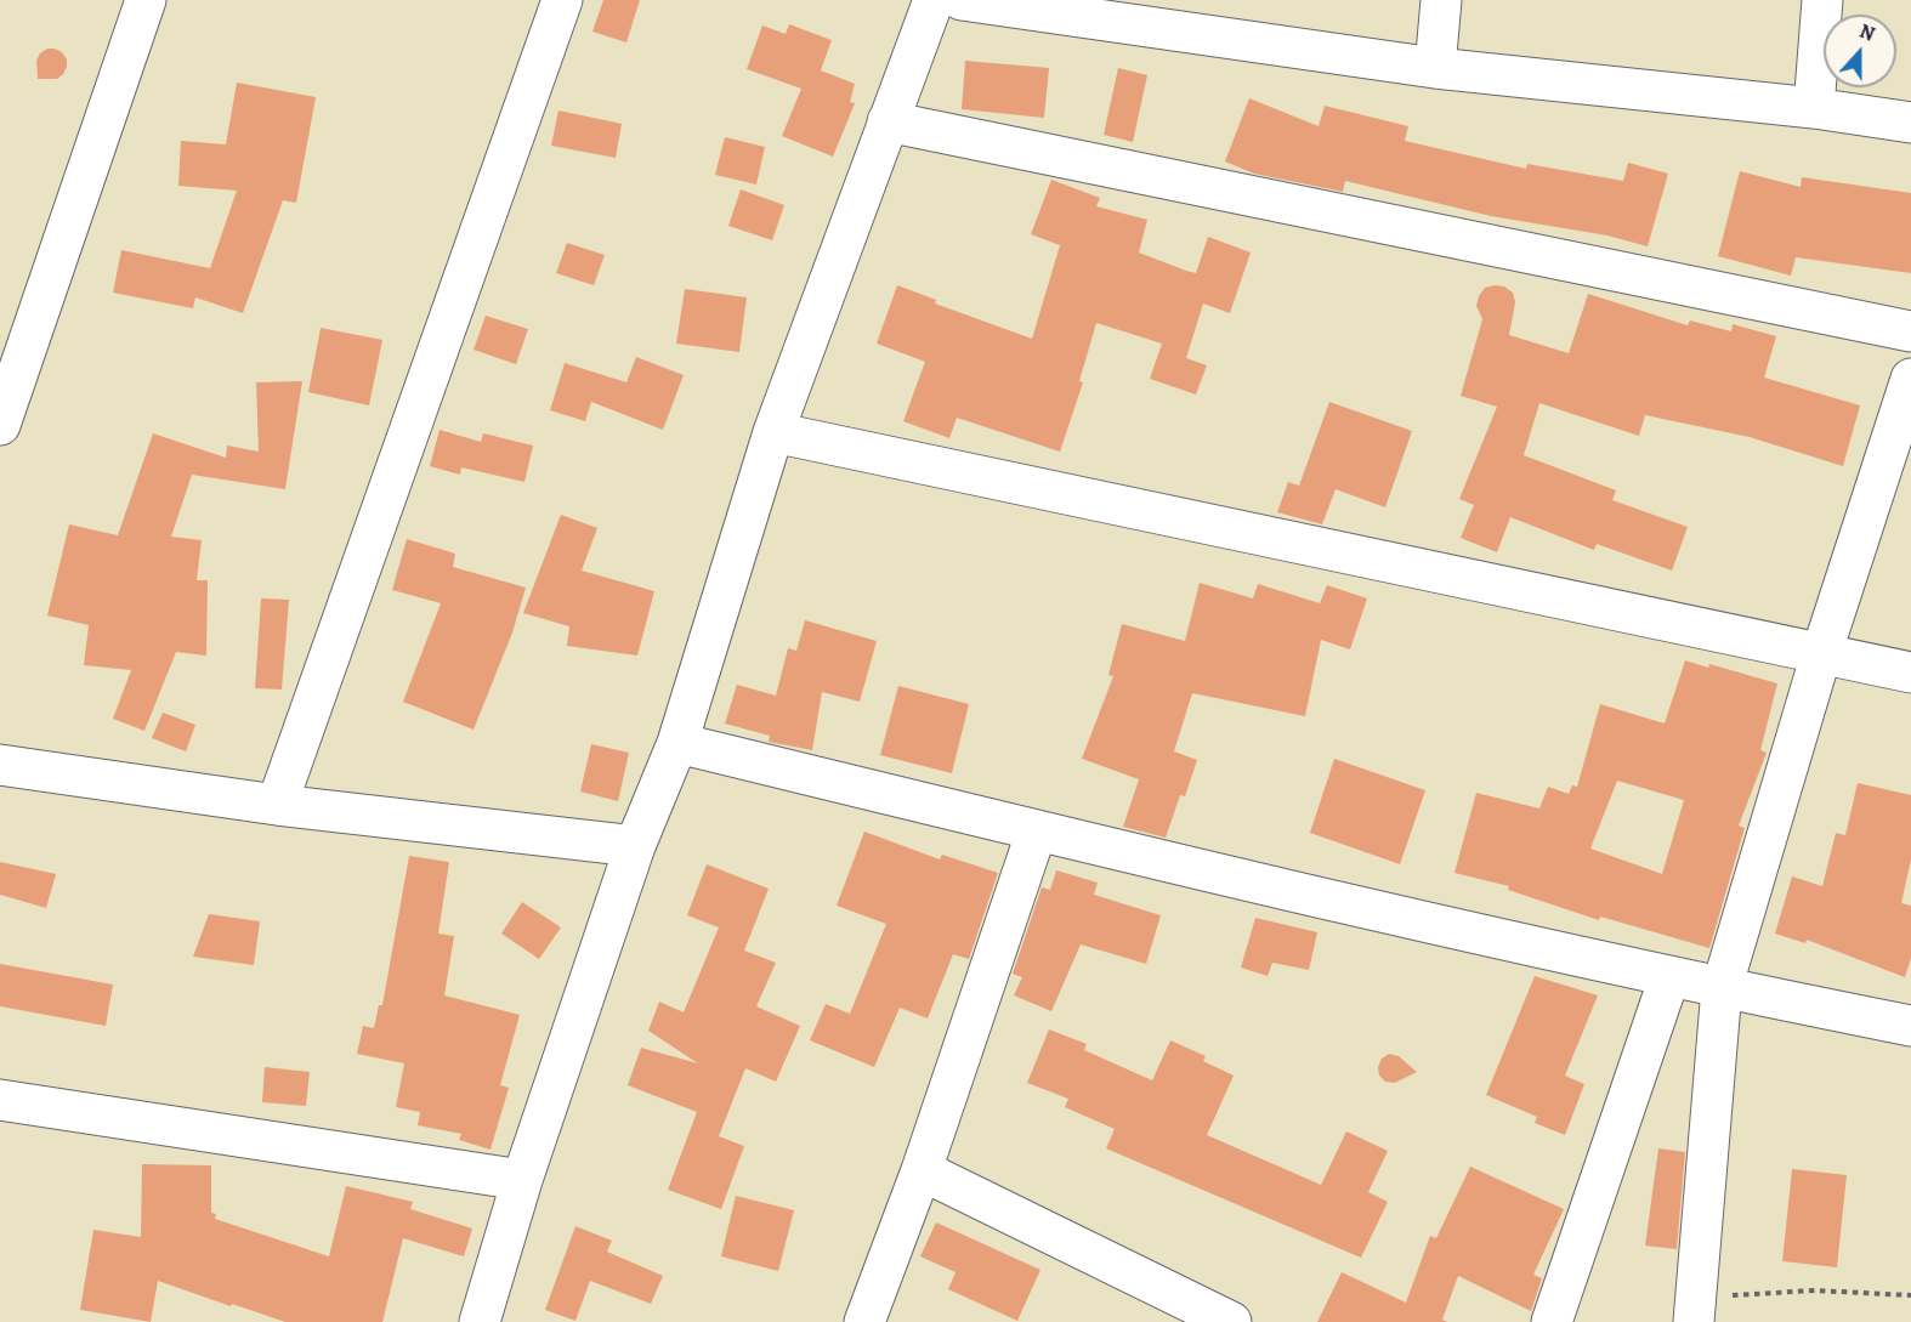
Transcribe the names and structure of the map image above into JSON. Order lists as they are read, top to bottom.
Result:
{
  "north": "top"
}
